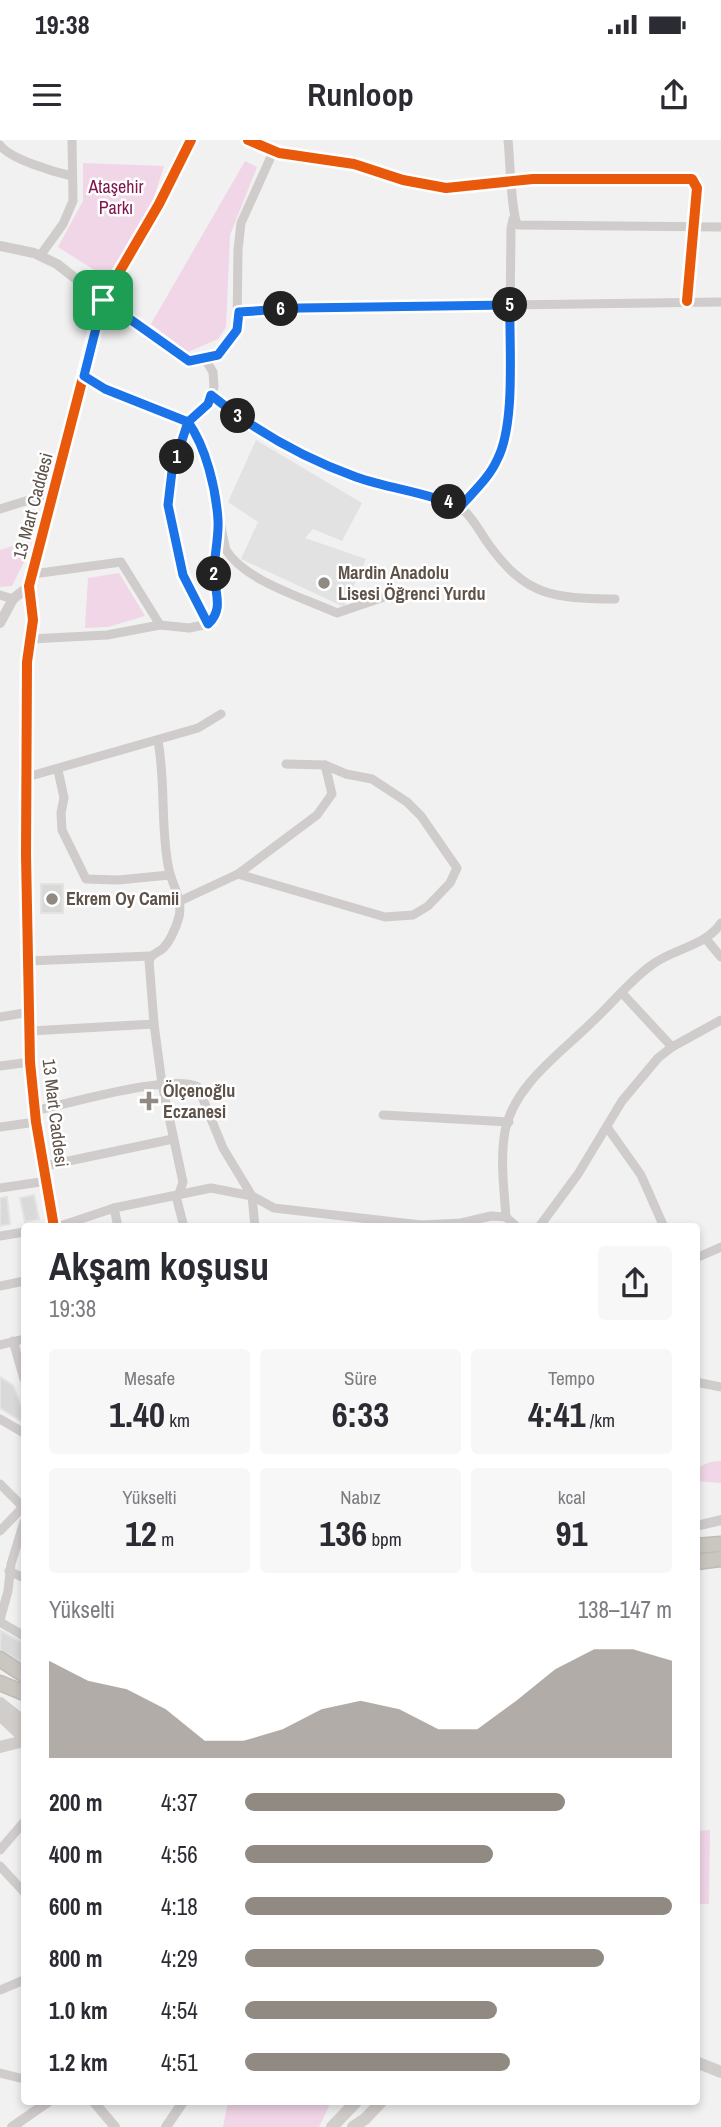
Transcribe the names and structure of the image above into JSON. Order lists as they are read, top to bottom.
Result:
{
  "streets": {
    "street": ["13 Mart Caddesi"]
  },
  "parks": ["Ataşehir Parkı"],
  "places": {
    "other": ["Mardin Anadolu Lisesi Öğrenci Yurdu", "Ekrem Oy Camii"],
    "health": ["Ölçenoğlu Eczanesi"]
  },
  "page": {
    "status": "19:38",
    "header": "Runloop",
    "pins": [
      "5",
      "6",
      "3",
      "1",
      "4",
      "2"
    ],
    "heading": ["Akşam koşusu", "19:38"],
    "stats": [
      ["Mesafe", "1.40 km"],
      ["Süre", "6:33"],
      ["Tempo", "4:41 /km"],
      ["Yükselti", "12 m"],
      ["Nabız", "136 bpm"],
      ["kcal", "91"]
    ],
    "chart": ["Yükselti", "138–147 m"],
    "list": [
      {
        "name": "200 m",
        "note": "4:37"
      },
      {
        "name": "400 m",
        "note": "4:56"
      },
      {
        "name": "600 m",
        "note": "4:18"
      },
      {
        "name": "800 m",
        "note": "4:29"
      },
      {
        "name": "1.0 km",
        "note": "4:54"
      },
      {
        "name": "1.2 km",
        "note": "4:51"
      }
    ]
  }
}
